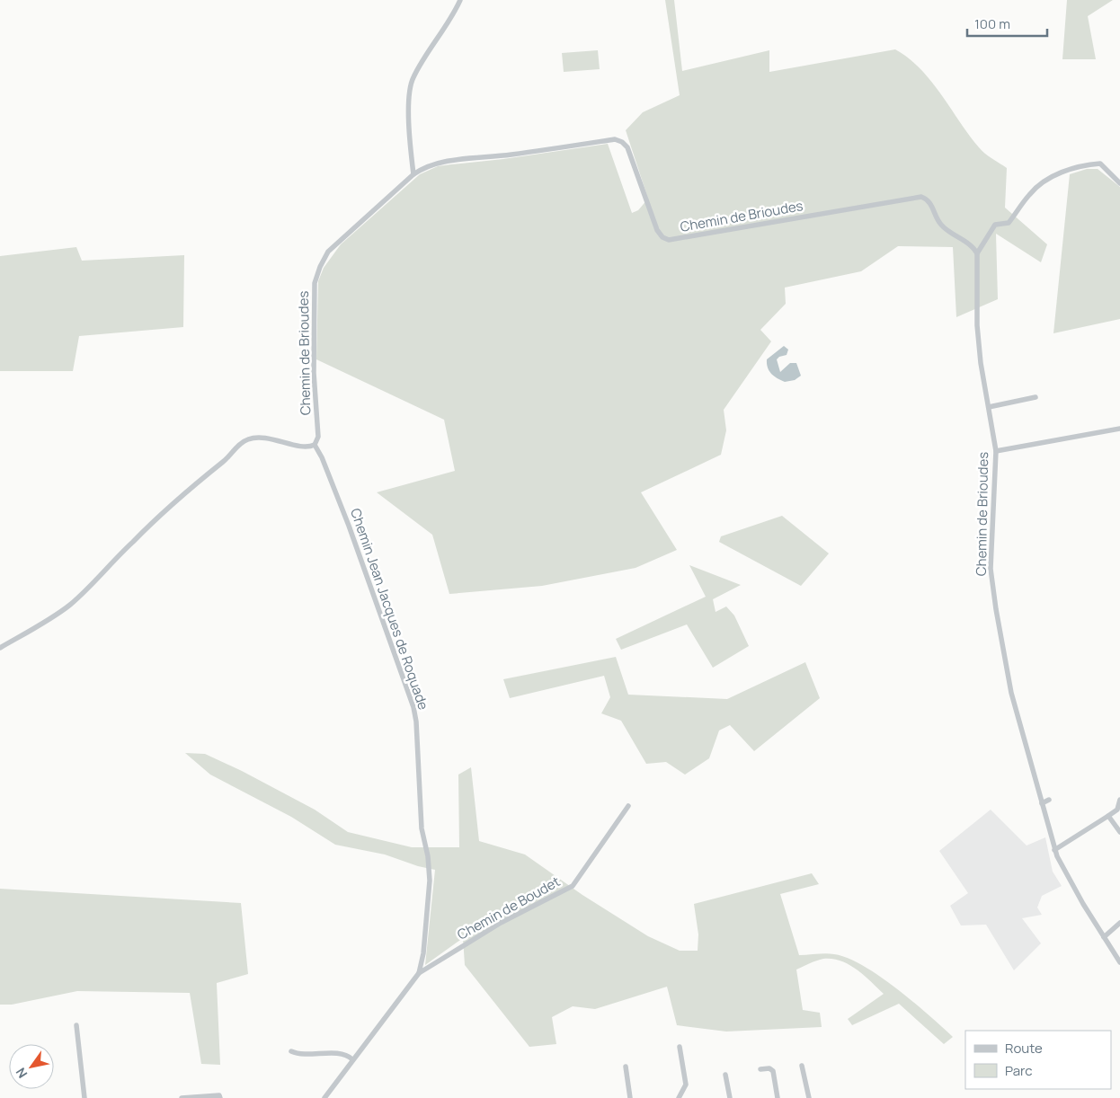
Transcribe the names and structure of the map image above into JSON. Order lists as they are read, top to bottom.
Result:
{
  "streets": {
    "street": ["Chemin de Brioudes", "Chemin Jean Jacques de Roquade", "Chemin de Boudet"]
  },
  "crossings": [
    ["Chemin de Brioudes", "Chemin Jean Jacques de Roquade"],
    ["Chemin Jean Jacques de Roquade", "Chemin de Boudet"]
  ],
  "legend": ["Route", "Parc"],
  "scale_bar": "100 m",
  "north": "bottom left"
}
